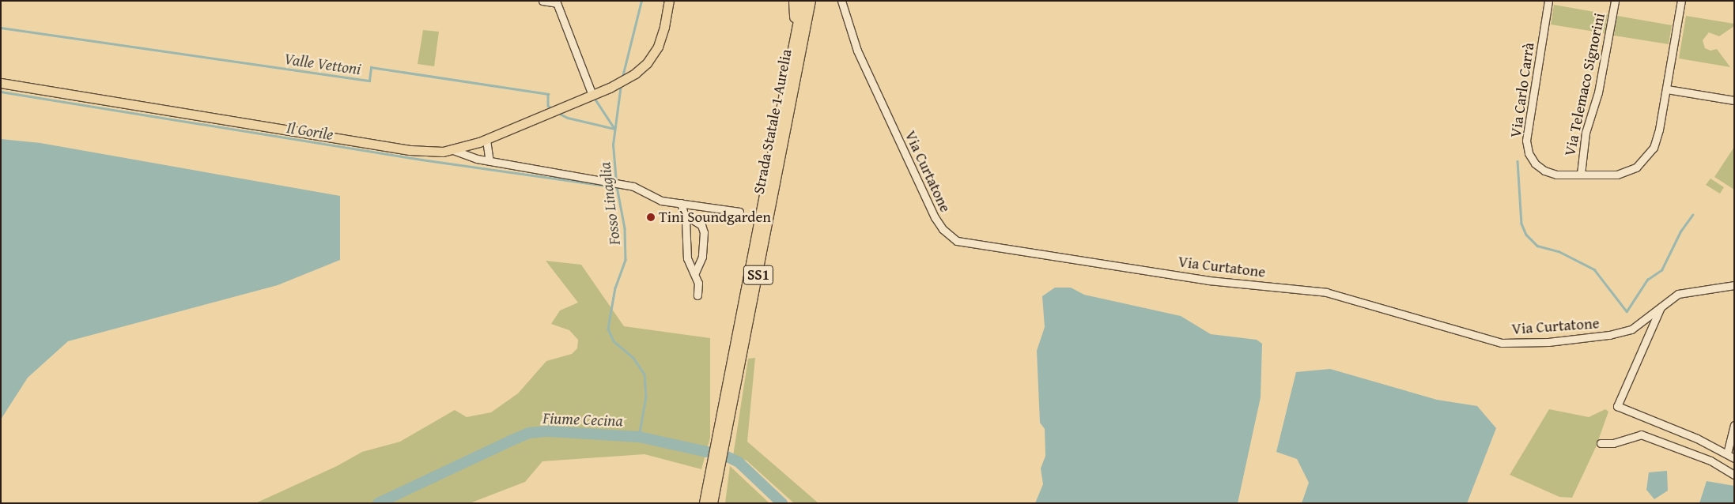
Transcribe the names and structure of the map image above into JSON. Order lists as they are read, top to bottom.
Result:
{
  "streets": {
    "highway": ["Strada Statale 1 Aurelia", "SS1"],
    "street": ["Via Telemaco Signorini", "Via Carlo Carrà", "Via Curtatone"]
  },
  "crossings": [
    ["Via Telemaco Signorini", "Via Carlo Carrà"]
  ],
  "water": [
    "Valle Vettoni",
    "Il Gorile",
    "Fosso Linaglia",
    "Fiume Cecina"
  ],
  "places": ["Tinì Soundgarden"]
}
